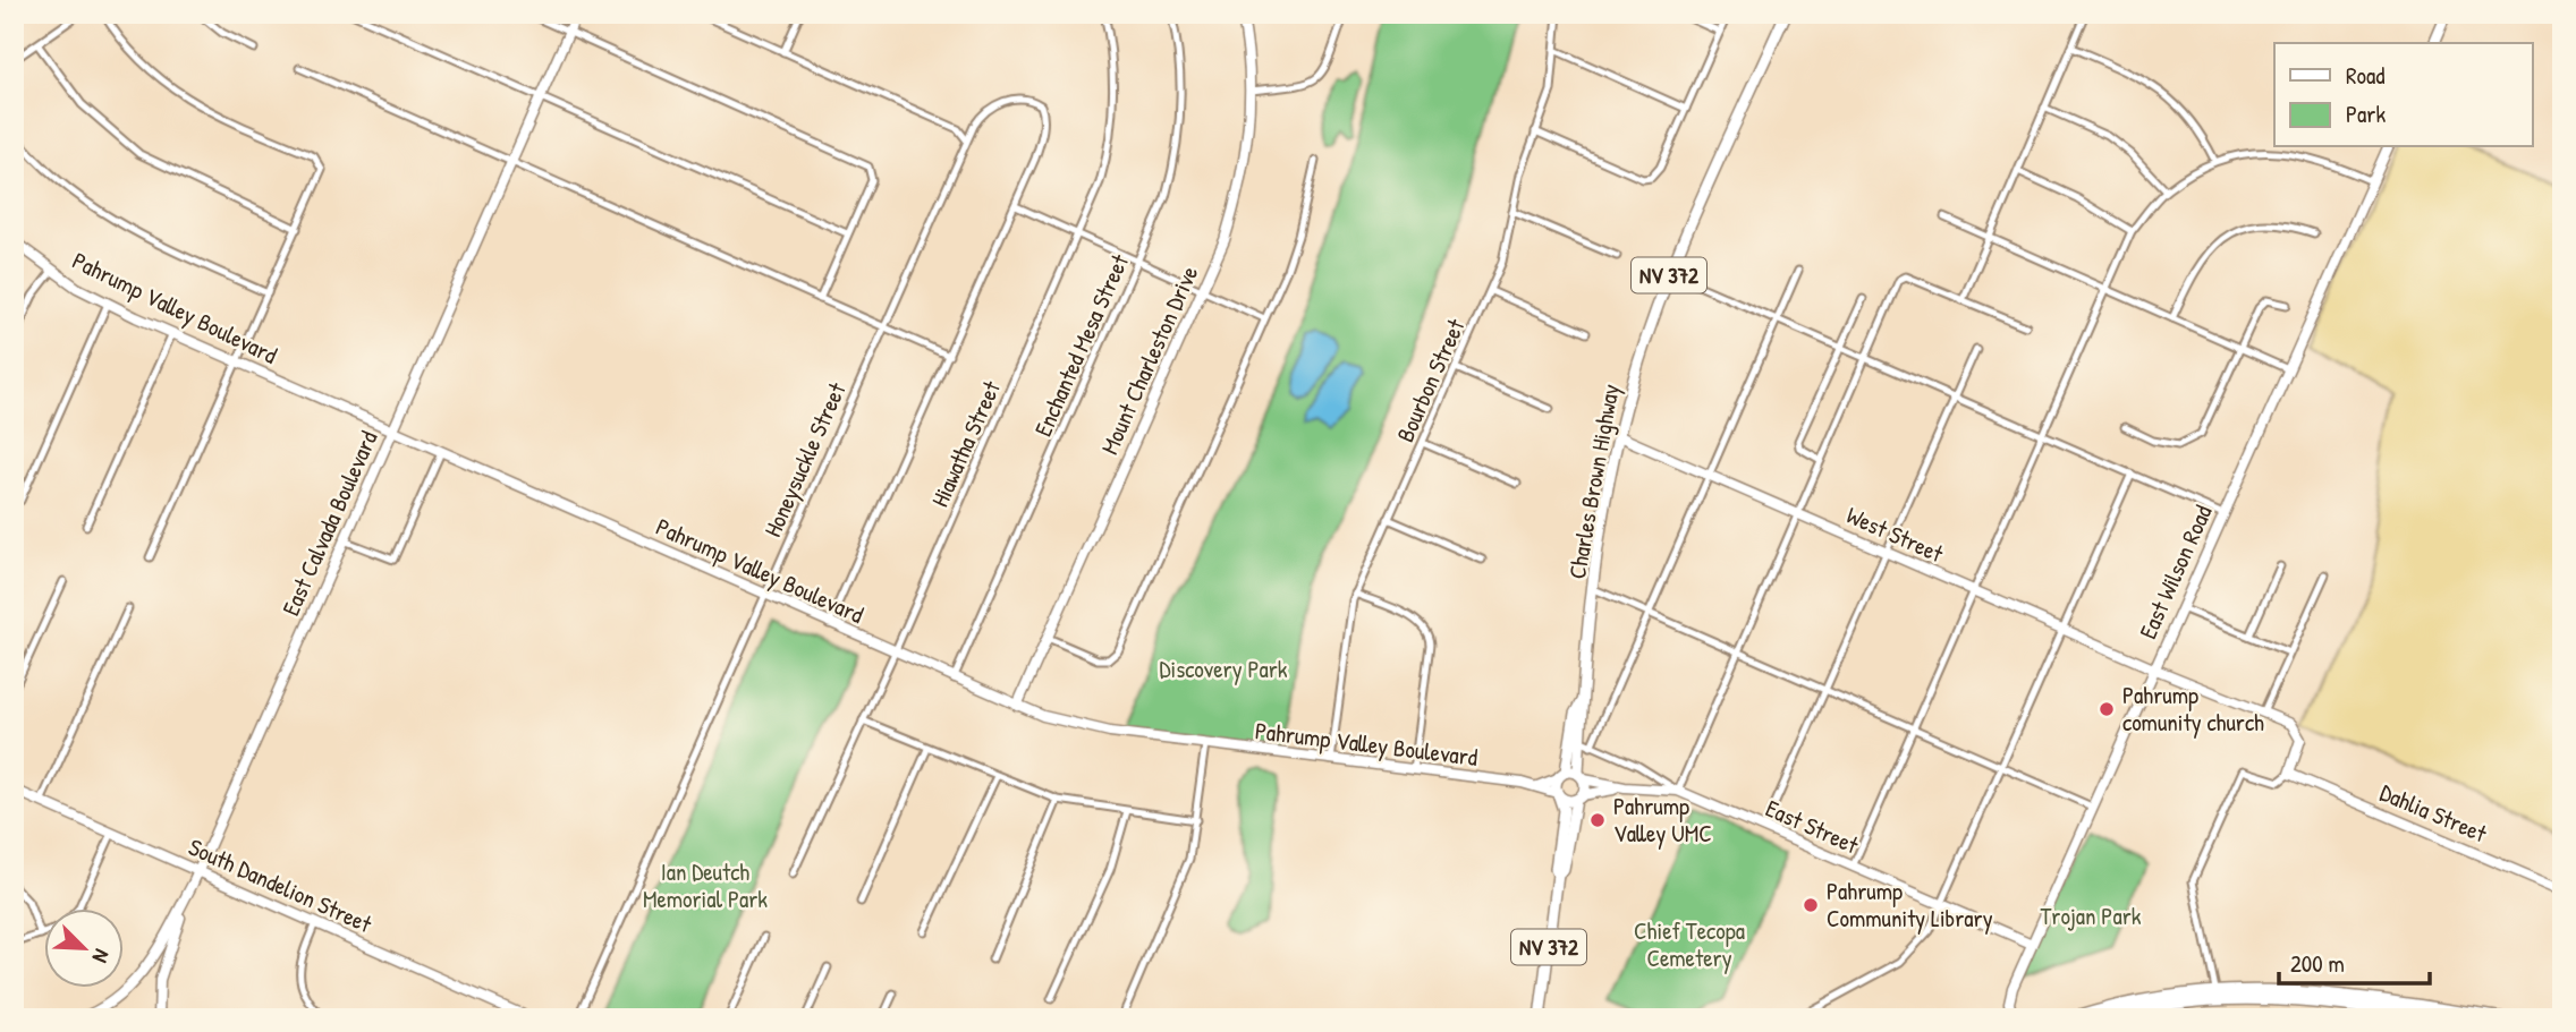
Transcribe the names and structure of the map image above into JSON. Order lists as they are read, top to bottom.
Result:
{
  "streets": {
    "main road": ["NV 372", "Charles Brown Highway"],
    "street": [
      "Pahrump Valley Boulevard",
      "Enchanted Mesa Street",
      "Mount Charleston Drive",
      "Bourbon Street",
      "Hiawatha Street",
      "Honeysuckle Street",
      "East Calvada Boulevard",
      "West Street",
      "East Wilson Road",
      "Dahlia Street",
      "East Street",
      "South Dandelion Street"
    ]
  },
  "crossings": [
    ["NV 372", "Pahrump Valley Boulevard"],
    ["NV 372", "Charles Brown Highway"],
    ["Pahrump Valley Boulevard", "Enchanted Mesa Street"],
    ["Pahrump Valley Boulevard", "Mount Charleston Drive"],
    ["Pahrump Valley Boulevard", "Bourbon Street"],
    ["Pahrump Valley Boulevard", "Hiawatha Street"],
    ["Pahrump Valley Boulevard", "Honeysuckle Street"],
    ["Pahrump Valley Boulevard", "Charles Brown Highway"],
    ["Pahrump Valley Boulevard", "East Calvada Boulevard"],
    ["Charles Brown Highway", "West Street"],
    ["Charles Brown Highway", "East Street"],
    ["East Calvada Boulevard", "South Dandelion Street"],
    ["West Street", "East Wilson Road"],
    ["East Wilson Road", "East Street"]
  ],
  "parks": [
    "Discovery Park",
    "Ian Deutch Memorial Park",
    "Trojan Park",
    "Chief Tecopa Cemetery"
  ],
  "places": ["Pahrump comunity church", "Pahrump Valley UMC", "Pahrump Community Library"],
  "legend": ["Road", "Park"],
  "scale_bar": "200 m",
  "north": "bottom right"
}
